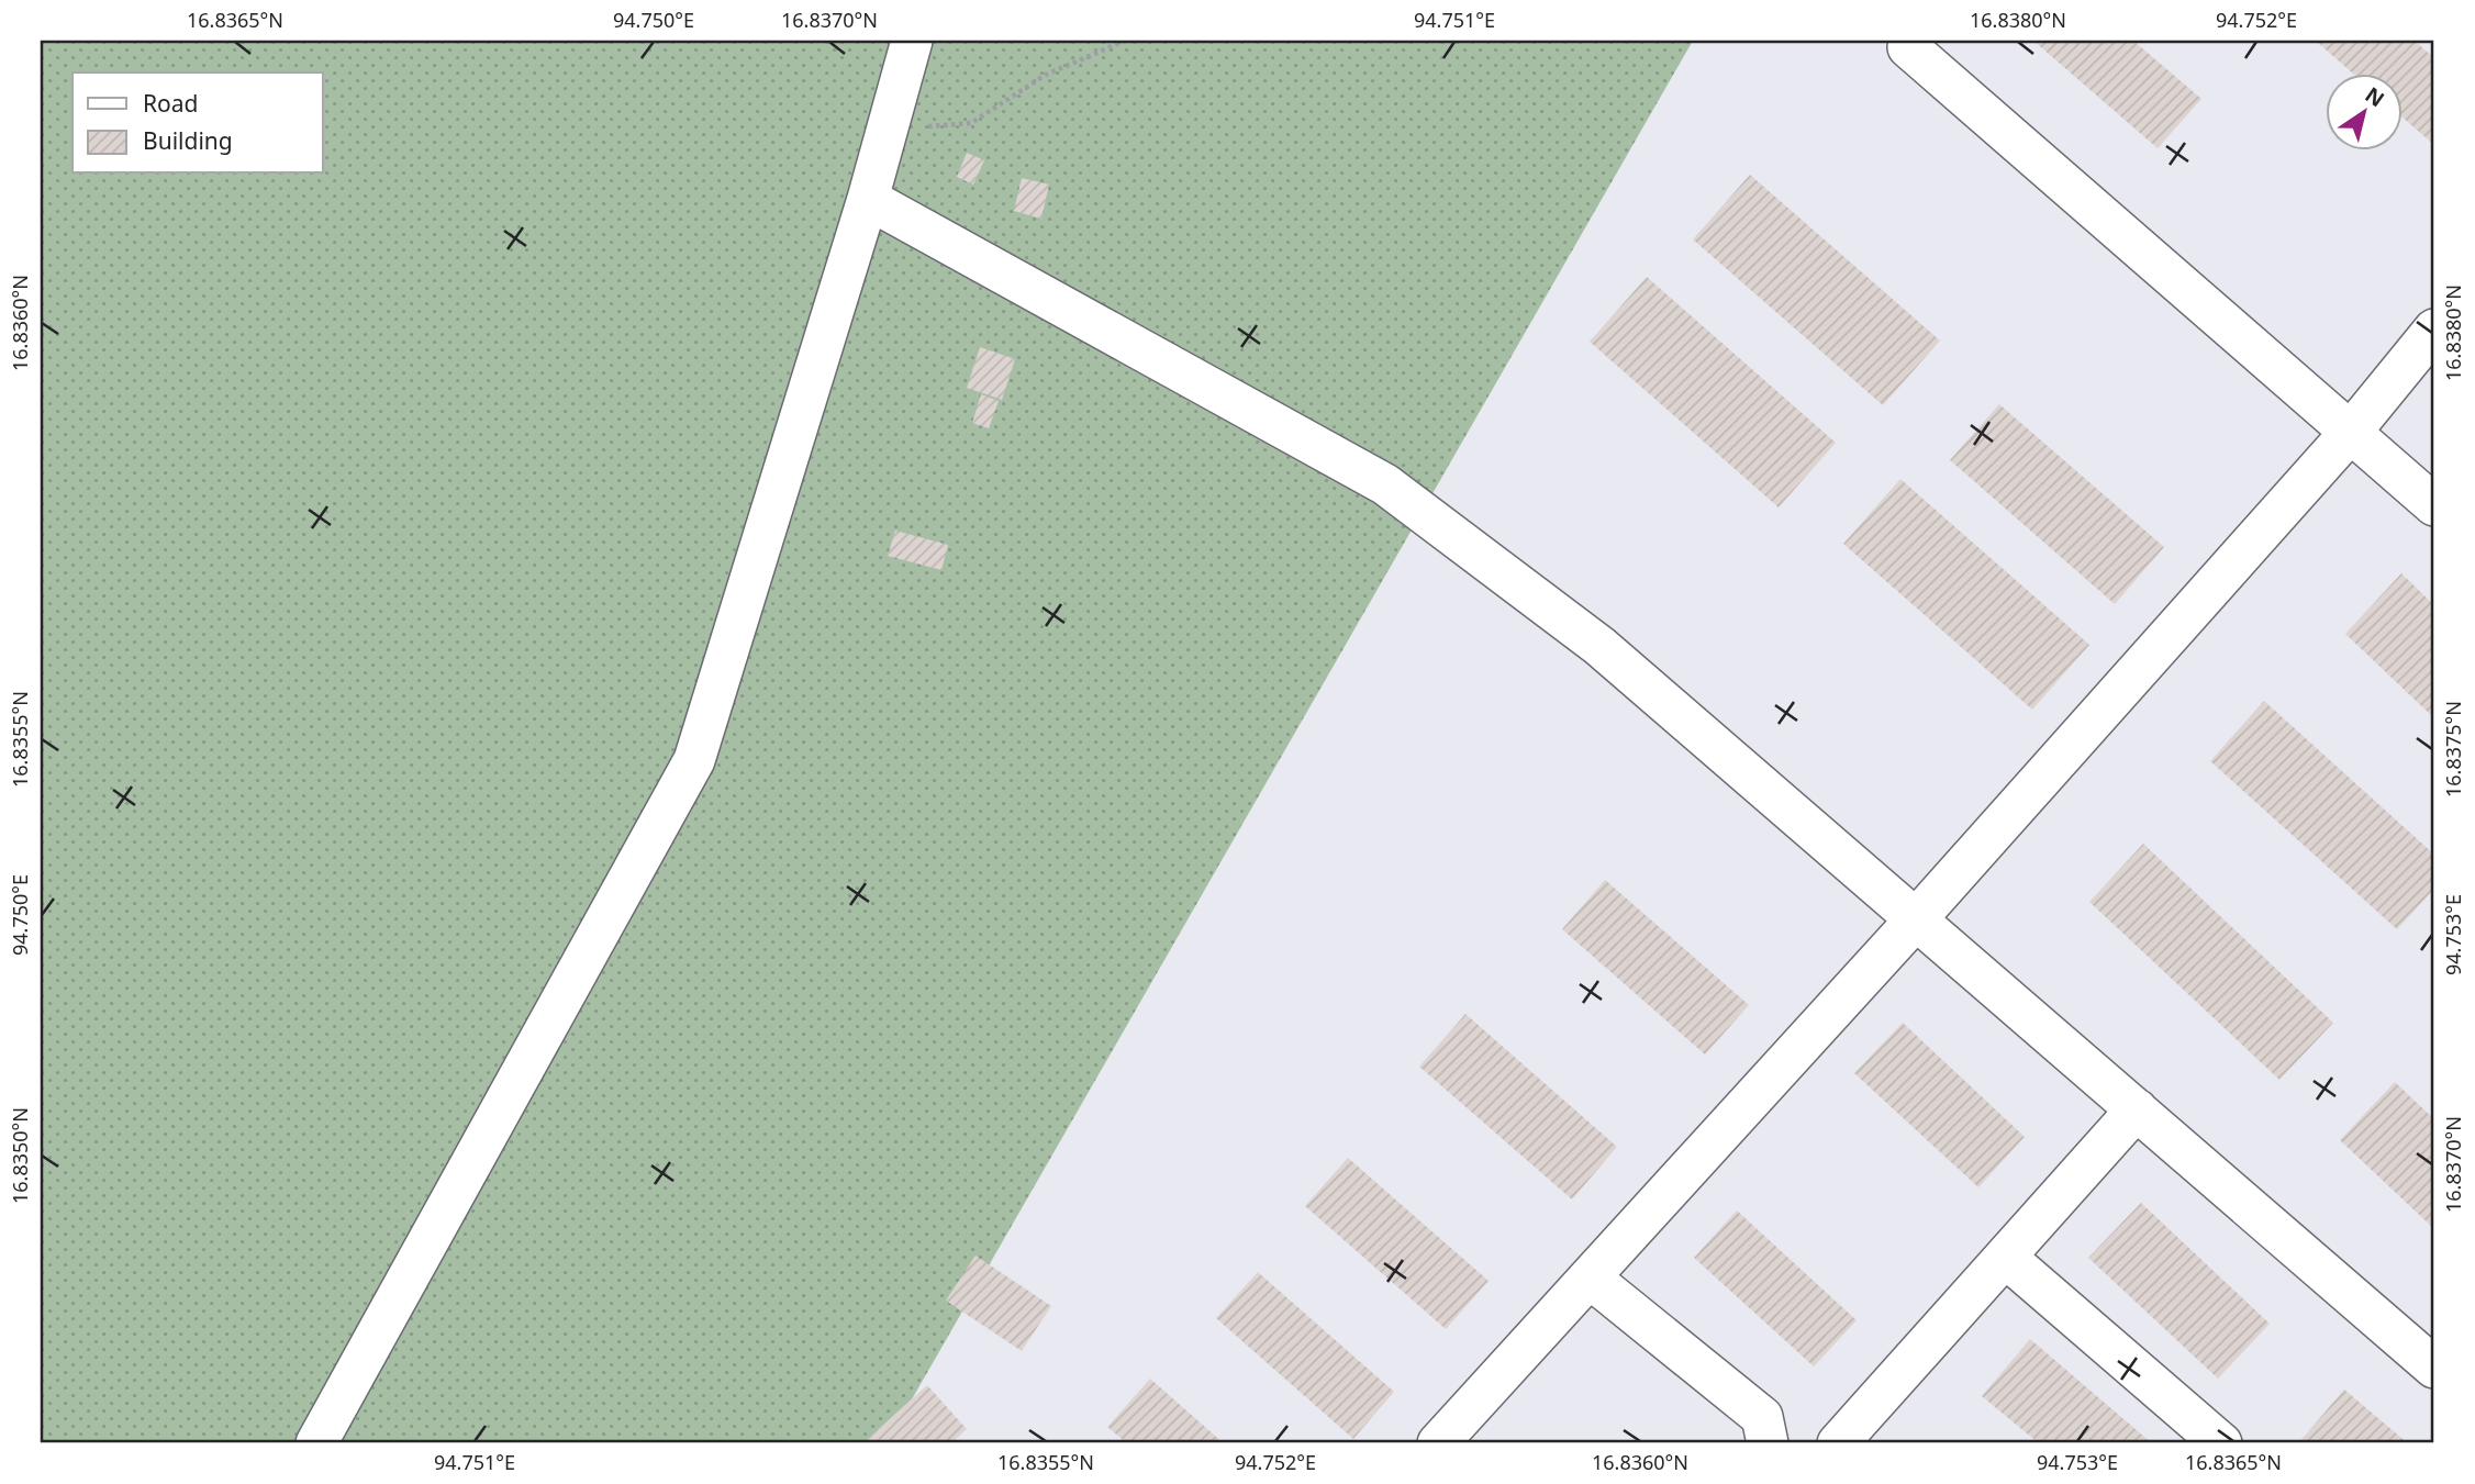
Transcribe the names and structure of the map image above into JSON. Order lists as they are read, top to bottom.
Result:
{
  "legend": ["Road", "Building"],
  "north": "top right",
  "coordinates": [
    "16.8365°N",
    "94.750°E",
    "16.8370°N",
    "94.751°E",
    "16.8380°N",
    "94.752°E",
    "16.8360°N",
    "16.8355°N",
    "16.8375°N",
    "94.753°E",
    "16.8350°N"
  ]
}
